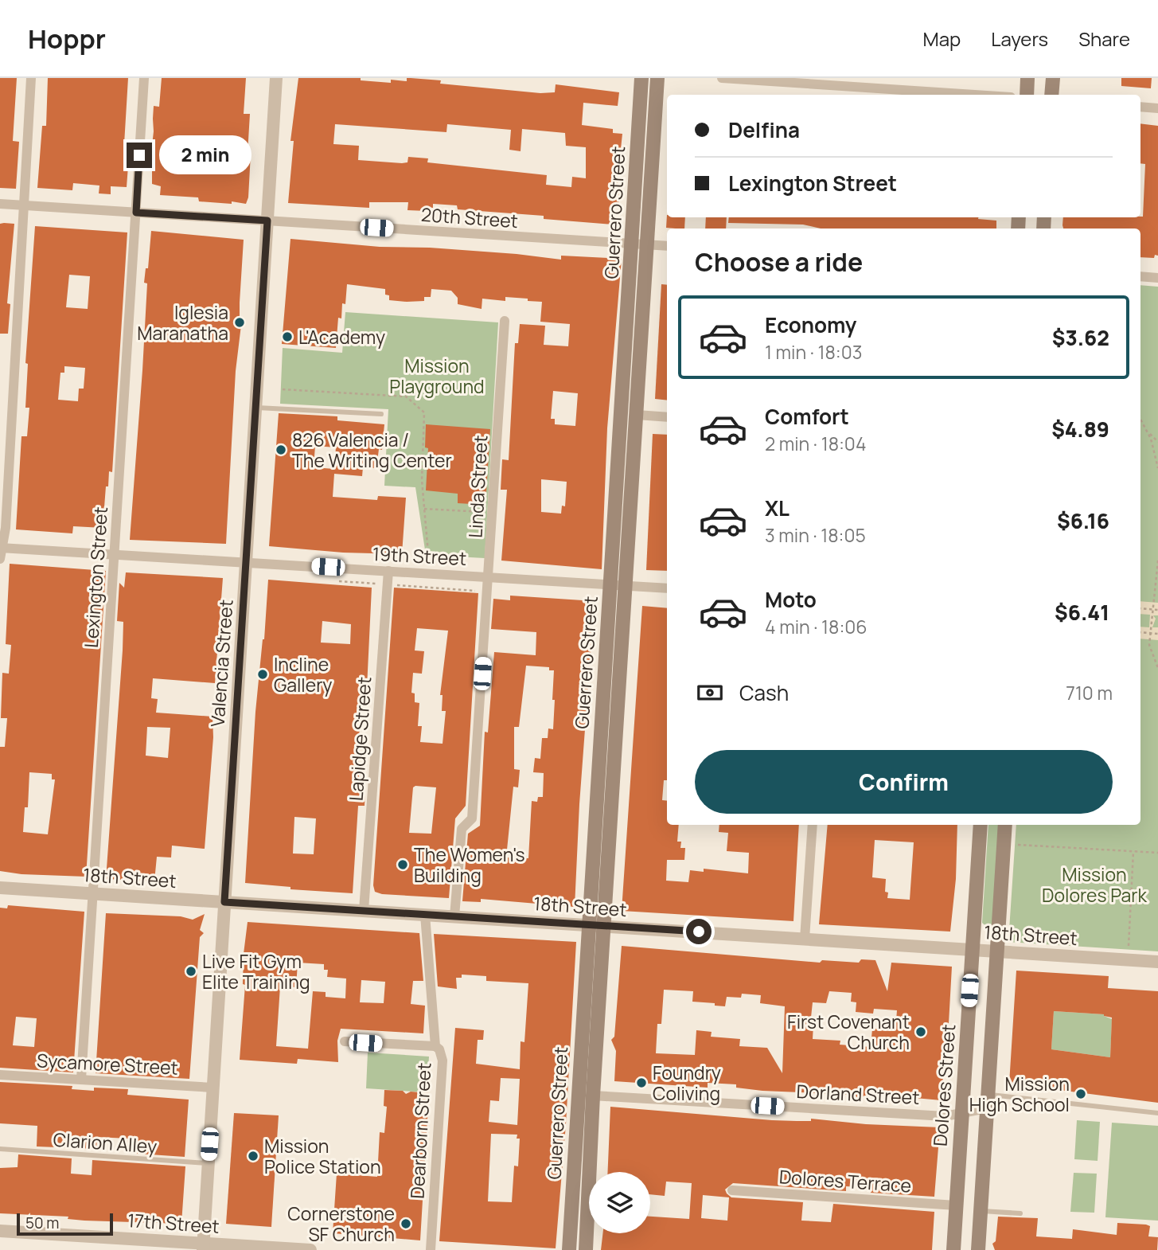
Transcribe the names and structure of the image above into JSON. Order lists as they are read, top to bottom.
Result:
{
  "streets": {
    "main road": ["Guerrero Street", "Dolores Street"],
    "street": [
      "20th Street",
      "Linda Street",
      "19th Street",
      "Lexington Street",
      "Valencia Street",
      "Lapidge Street",
      "18th Street",
      "Sycamore Street",
      "Dorland Street",
      "Dearborn Street",
      "Dolores Terrace",
      "17th Street"
    ],
    "lane": ["Clarion Alley"]
  },
  "crossings": [
    ["Guerrero Street", "20th Street"],
    ["Guerrero Street", "19th Street"],
    ["Guerrero Street", "18th Street"],
    ["Guerrero Street", "Dorland Street"],
    ["20th Street", "Lexington Street"],
    ["20th Street", "Valencia Street"],
    ["Linda Street", "19th Street"],
    ["Linda Street", "18th Street"],
    ["19th Street", "Lexington Street"],
    ["19th Street", "Valencia Street"],
    ["19th Street", "Lapidge Street"],
    ["Lexington Street", "18th Street"],
    ["Lexington Street", "Sycamore Street"],
    ["Valencia Street", "18th Street"],
    ["Valencia Street", "Sycamore Street"],
    ["Valencia Street", "Clarion Alley"],
    ["Valencia Street", "17th Street"],
    ["Lapidge Street", "18th Street"],
    ["18th Street", "Dolores Street"],
    ["18th Street", "Dearborn Street"],
    ["Dolores Street", "Dorland Street"],
    ["Dolores Street", "Dolores Terrace"]
  ],
  "parks": ["Mission Playground", "Mission Dolores Park"],
  "places": [
    "Iglesia Maranatha",
    "L'Academy",
    "826 Valencia / The Writing Center",
    "Incline Gallery",
    "The Women's Building",
    "Live Fit Gym Elite Training",
    "First Covenant Church",
    "Foundry Coliving",
    "Mission High School",
    "Mission Police Station",
    "Cornerstone SF Church"
  ],
  "scale_bar": "50 m",
  "page": {
    "header": "Hoppr",
    "nav": ["Map", "Layers", "Share"],
    "banner": ["Delfina", "Lexington Street"],
    "bubble": "2 min",
    "heading": "Choose a ride",
    "list": [
      {
        "name": "Economy",
        "note": "1 min · 18:03",
        "value": "$3.62"
      },
      {
        "name": "Comfort",
        "note": "2 min · 18:04",
        "value": "$4.89"
      },
      {
        "name": "XL",
        "note": "3 min · 18:05",
        "value": "$6.16"
      },
      {
        "name": "Moto",
        "note": "4 min · 18:06",
        "value": "$6.41"
      }
    ],
    "pay": ["Cash", "710 m"],
    "buttons": "Confirm",
    "scale": "50 m"
  }
}
